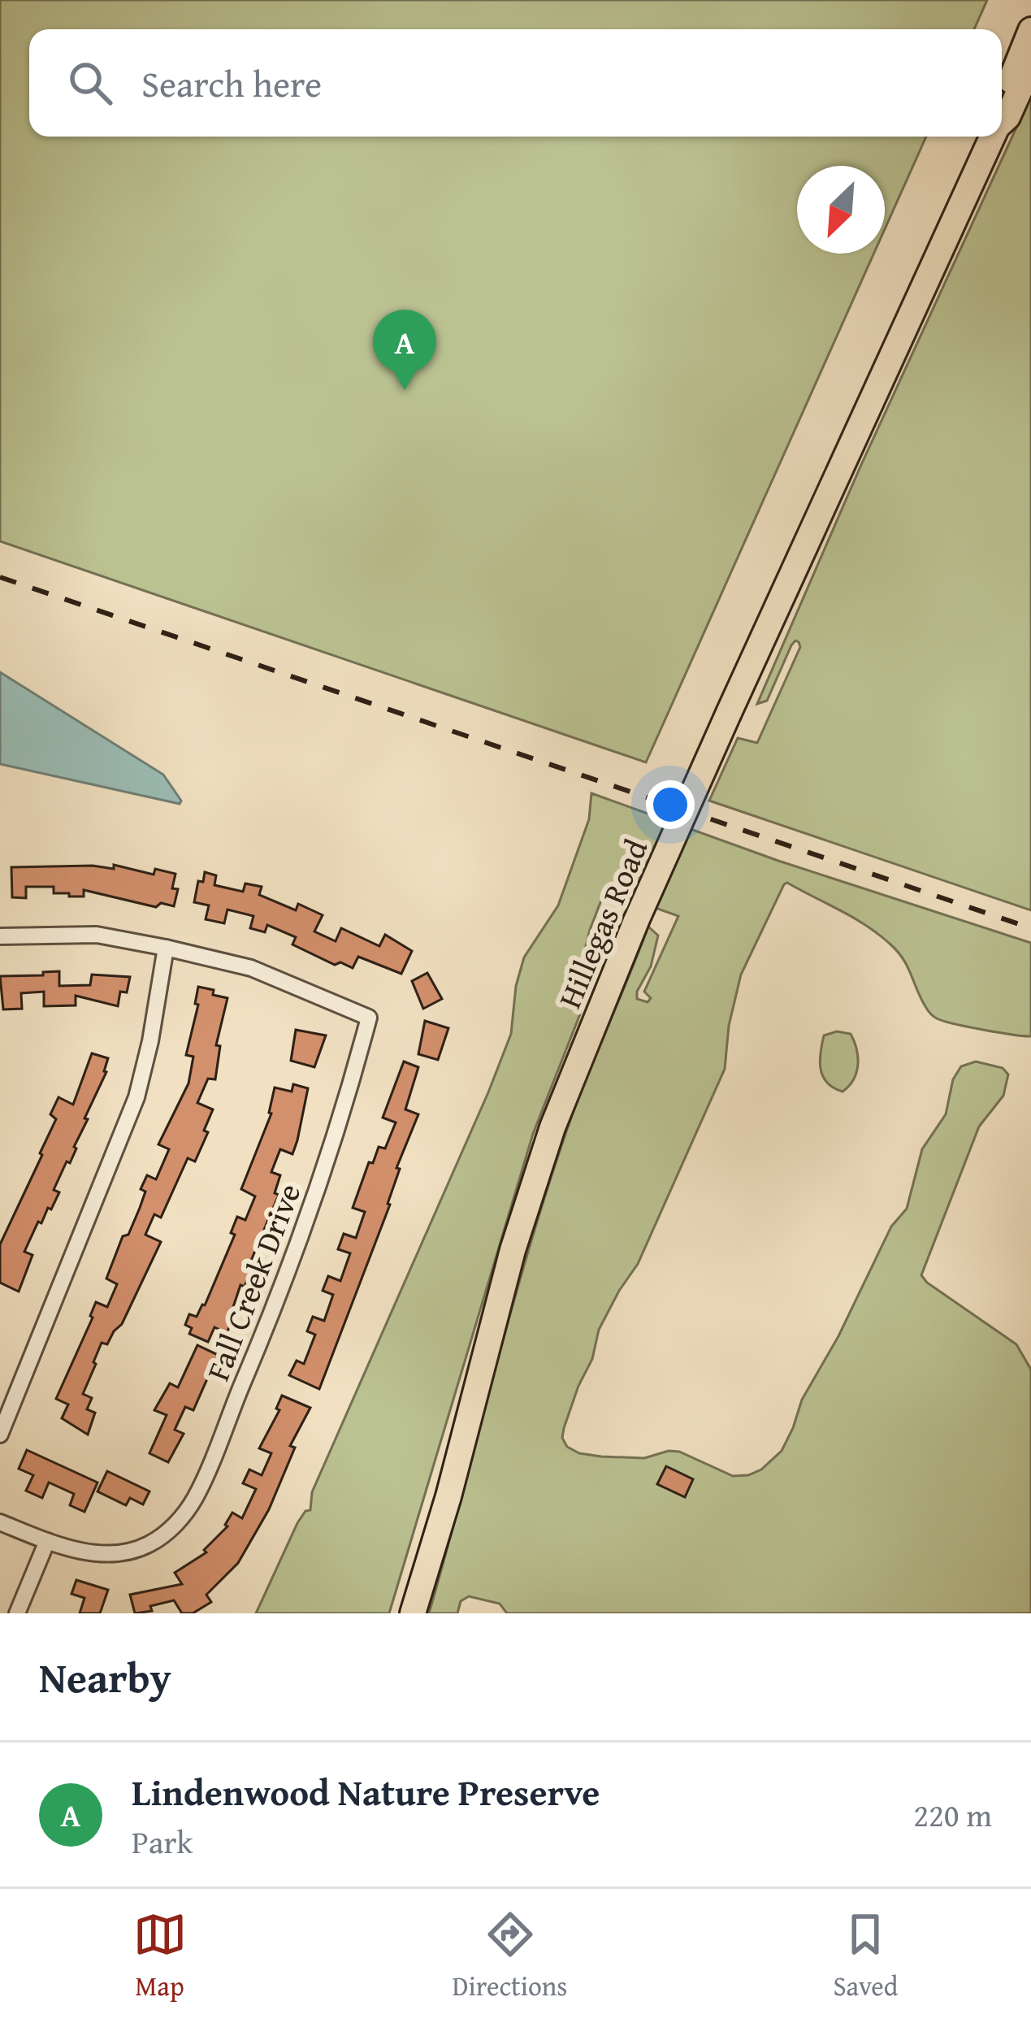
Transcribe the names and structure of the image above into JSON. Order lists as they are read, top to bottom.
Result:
{
  "streets": {
    "main road": ["Hillegas Road"],
    "street": ["Fall Creek Drive"]
  },
  "north": "bottom left",
  "page": {
    "search": "Search here",
    "pins": "A",
    "heading": "Nearby",
    "list": [
      {
        "mark": "A",
        "name": "Lindenwood Nature Preserve",
        "note": "Park",
        "value": "220 m"
      }
    ],
    "nav": ["Map", "Directions", "Saved"]
  }
}
